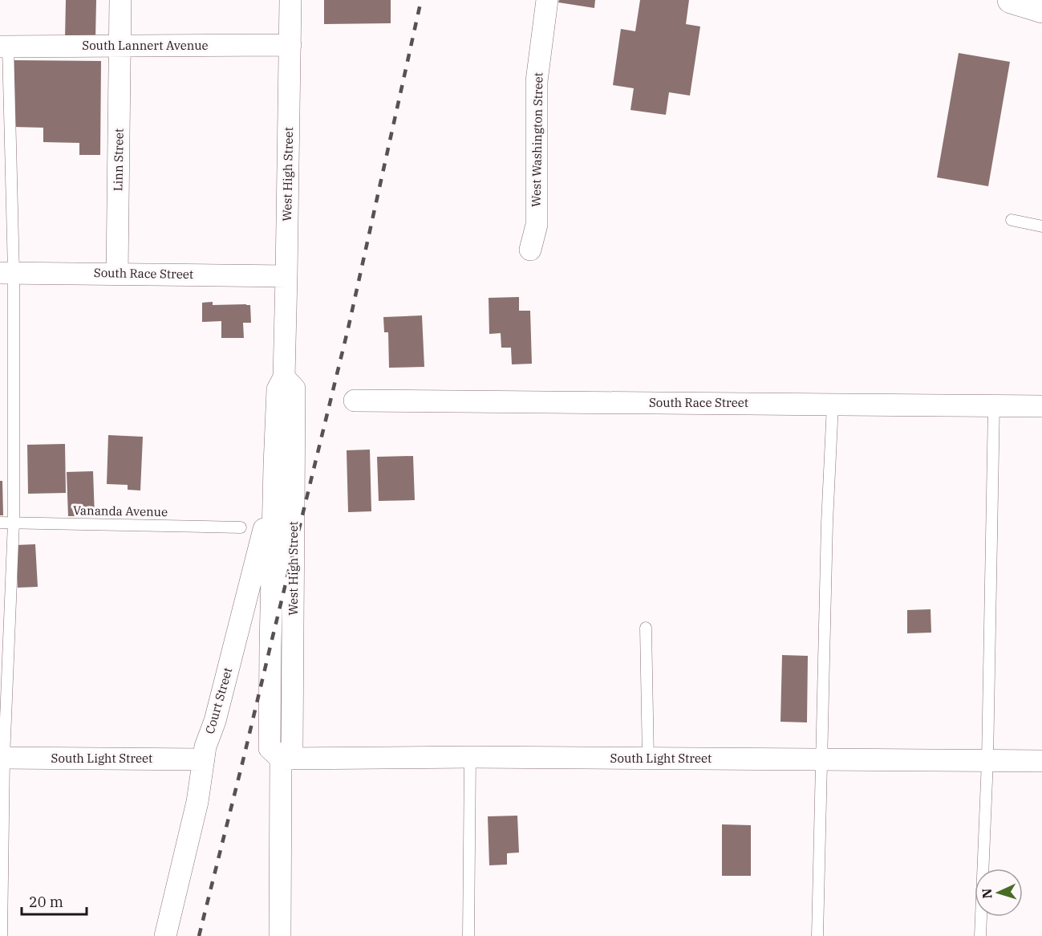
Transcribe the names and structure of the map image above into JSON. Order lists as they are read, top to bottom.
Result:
{
  "streets": {
    "street": [
      "South Lannert Avenue",
      "West Washington Street",
      "Linn Street",
      "West High Street",
      "South Race Street",
      "Court Street",
      "South Light Street"
    ],
    "lane": ["Vananda Avenue"]
  },
  "crossings": [
    ["South Lannert Avenue", "Linn Street"],
    ["South Lannert Avenue", "West High Street"],
    ["Linn Street", "South Race Street"],
    ["West High Street", "South Race Street"],
    ["West High Street", "Court Street"],
    ["West High Street", "South Light Street"],
    ["Court Street", "South Light Street"]
  ],
  "scale_bar": "20 m",
  "north": "left"
}
